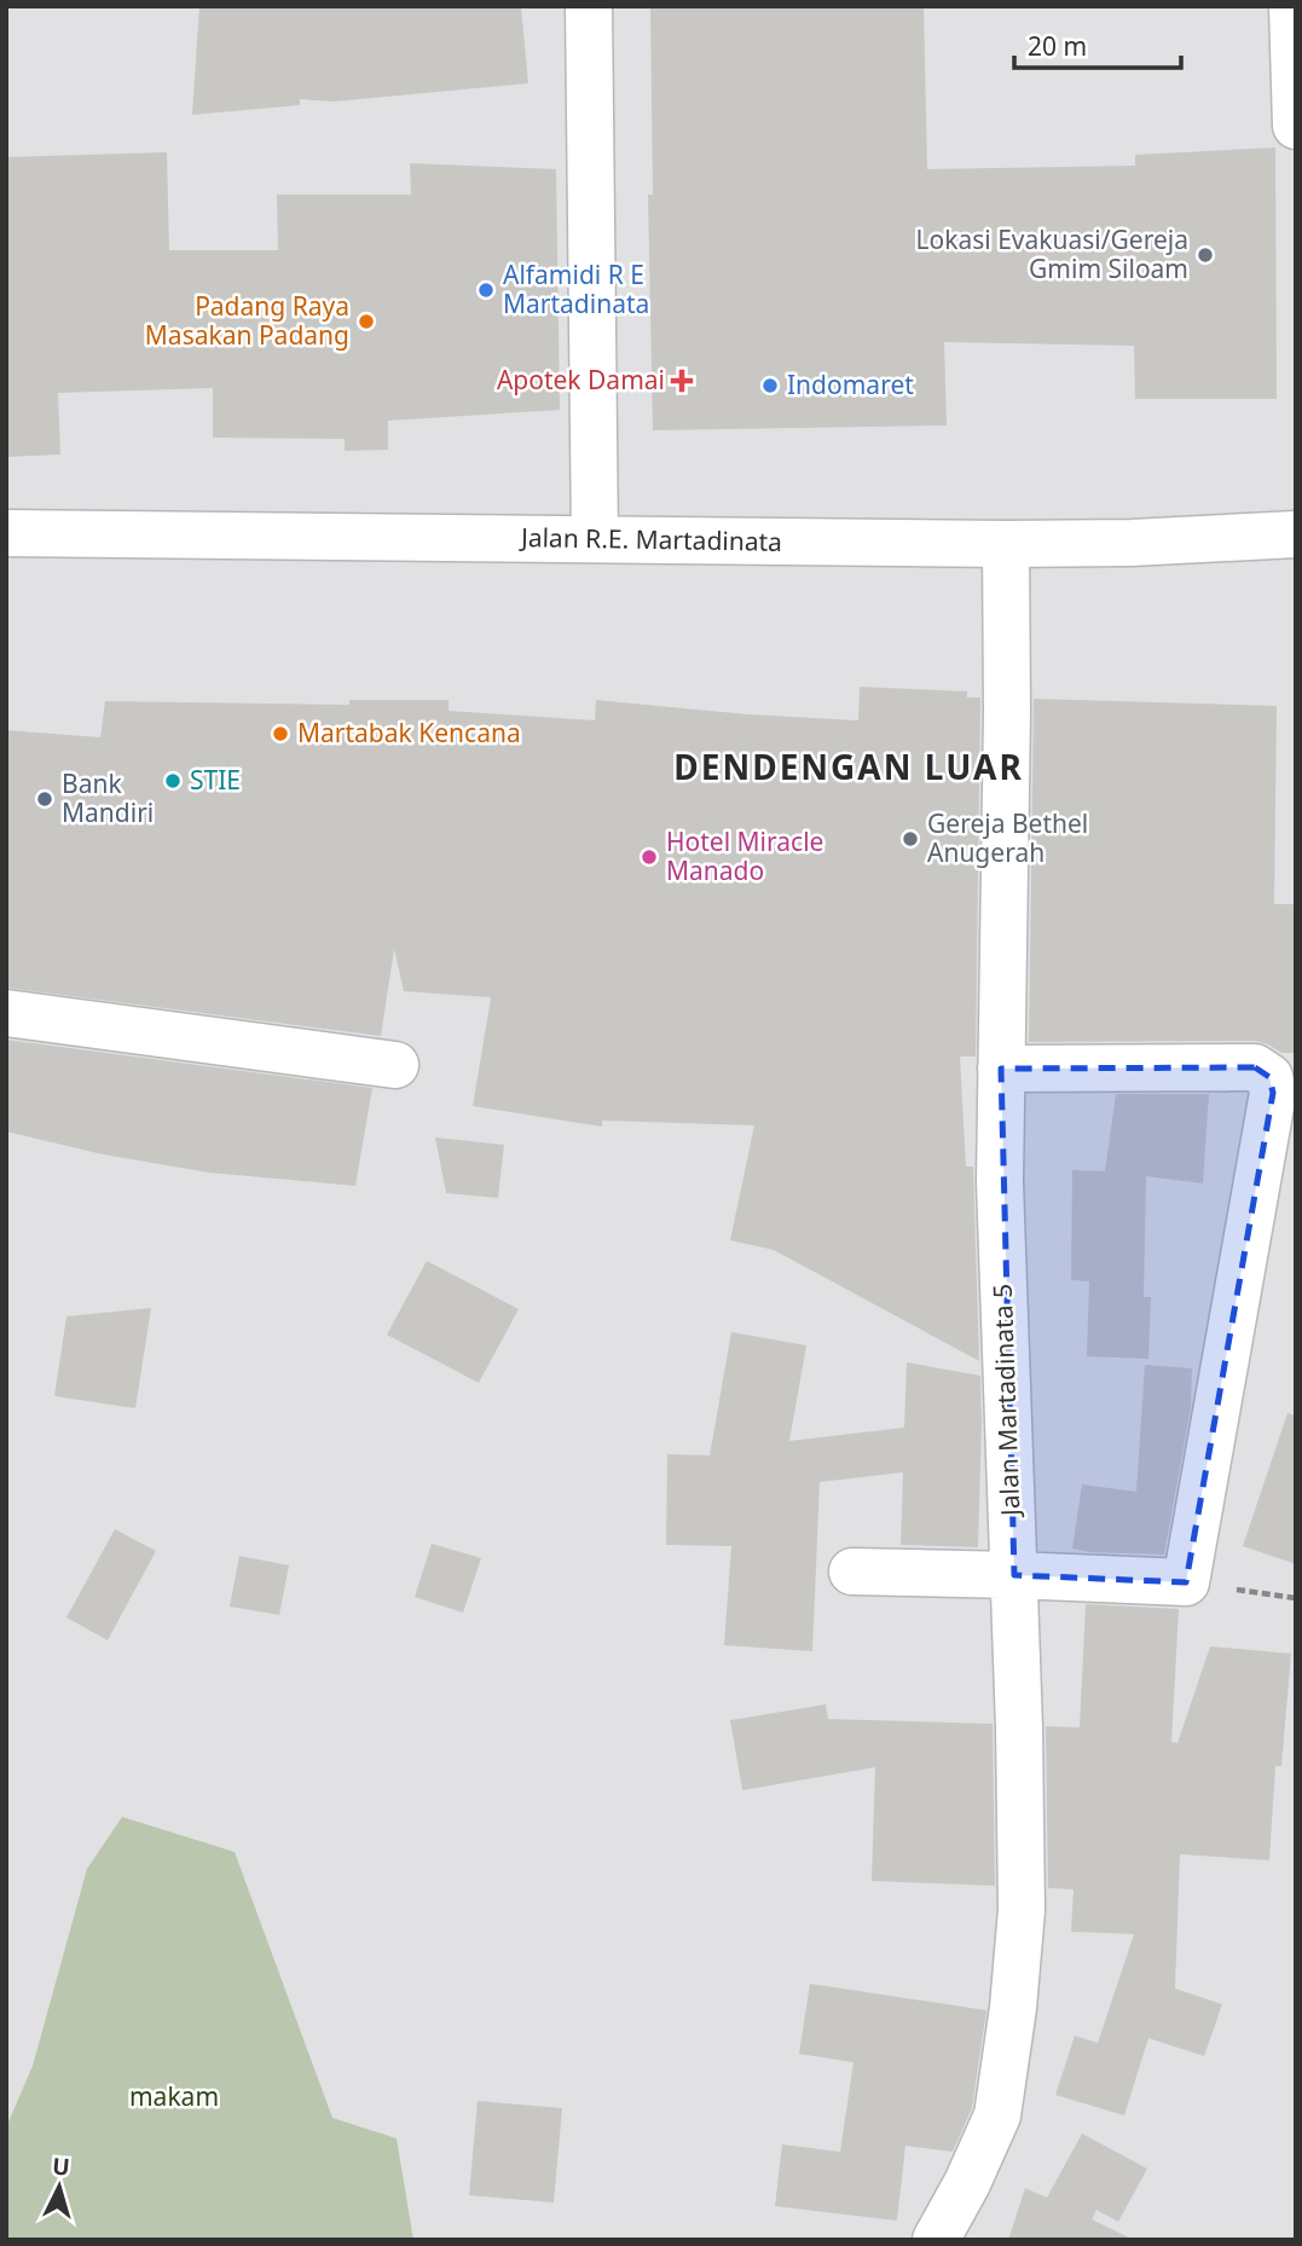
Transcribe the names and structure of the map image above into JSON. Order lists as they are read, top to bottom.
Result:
{
  "streets": {
    "main road": ["Jalan R.E. Martadinata", "Jalan Martadinata 5"]
  },
  "crossings": [
    ["Jalan R.E. Martadinata", "Jalan Martadinata 5"]
  ],
  "districts": ["DENDENGAN LUAR"],
  "parks": ["makam"],
  "places": {
    "other": [
      "Lokasi Evakuasi/Gereja Gmim Siloam",
      "Alfamidi R E Martadinata",
      "Padang Raya Masakan Padang",
      "Indomaret",
      "Martabak Kencana",
      "STIE",
      "Bank Mandiri",
      "Gereja Bethel Anugerah",
      "Hotel Miracle Manado"
    ],
    "health": ["Apotek Damai"]
  },
  "scale_bar": "20 m",
  "north": "top"
}
